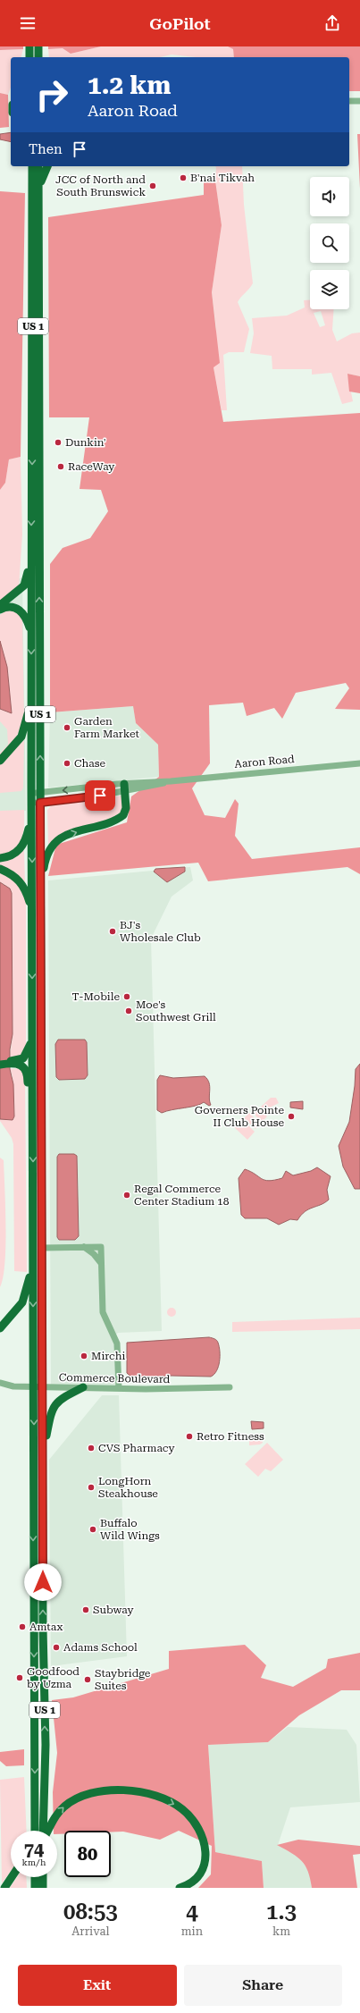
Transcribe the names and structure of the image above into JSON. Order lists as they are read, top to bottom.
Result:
{
  "streets": {
    "highway": ["US 1"],
    "street": ["Aaron Road", "Commerce Boulevard"]
  },
  "crossings": [
    ["US 1", "Aaron Road"],
    ["US 1", "Commerce Boulevard"]
  ],
  "places": [
    "B'nai Tikvah",
    "JCC of North and South Brunswick",
    "Dunkin'",
    "RaceWay",
    "Garden Farm Market",
    "Chase",
    "BJ's Wholesale Club",
    "T-Mobile",
    "Moe's Southwest Grill",
    "Governers Pointe II Club House",
    "Regal Commerce Center Stadium 18",
    "Mirchi",
    "Retro Fitness",
    "CVS Pharmacy",
    "LongHorn Steakhouse",
    "Buffalo Wild Wings",
    "Subway",
    "Amtax",
    "Adams School",
    "Goodfood by Uzma",
    "Staybridge Suites"
  ],
  "page": {
    "header": "GoPilot",
    "turn": ["1.2 km", "Aaron Road"],
    "then": "Then",
    "speed": "74 km/h",
    "limit": "80",
    "eta": [
      "08:53",
      "Arrival",
      "4",
      "min",
      "1.3",
      "km"
    ],
    "buttons": ["Exit", "Share"]
  }
}
